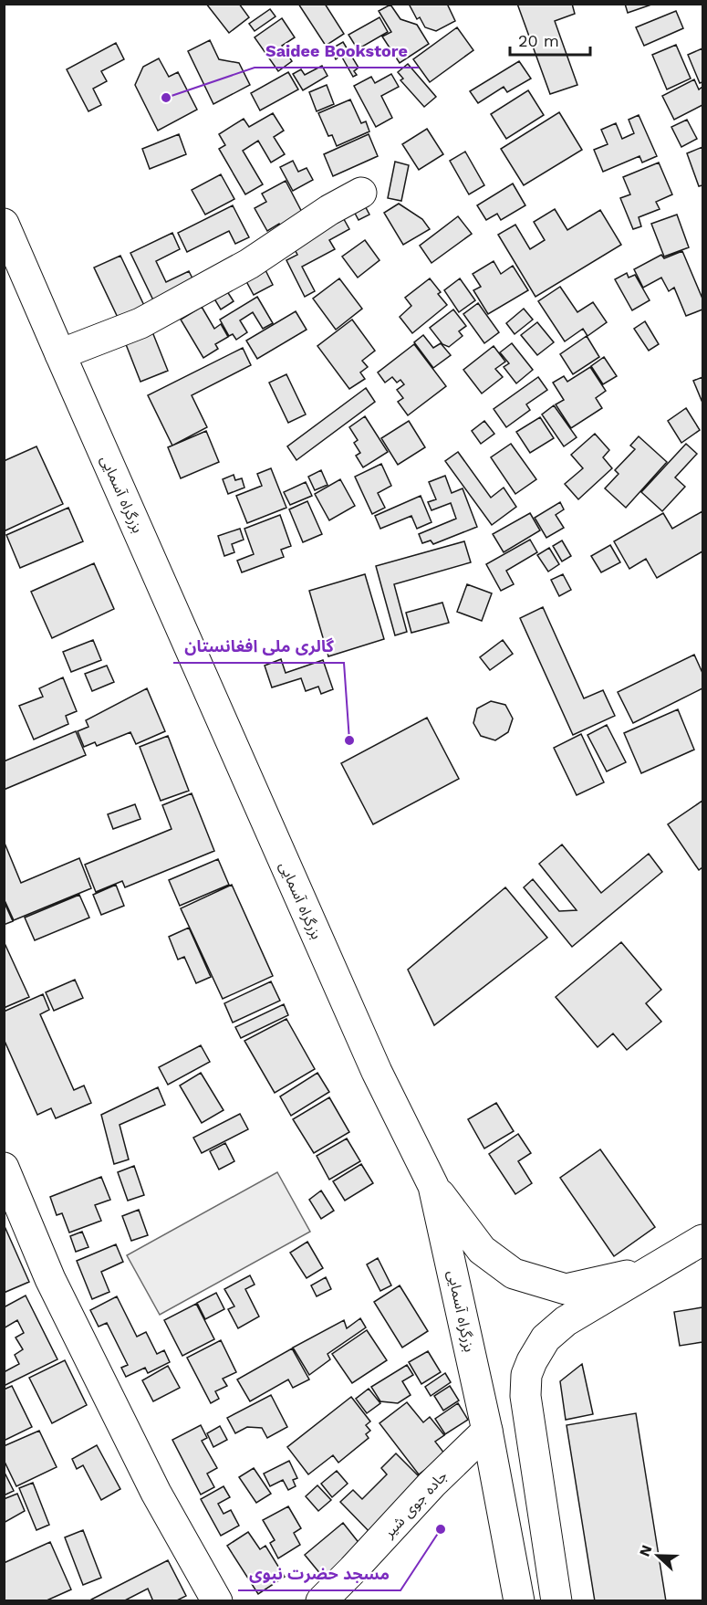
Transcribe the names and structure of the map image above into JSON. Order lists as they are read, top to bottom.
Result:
{
  "streets": {
    "main road": ["بزرگراه آسمایی", "جاده جوی شیر"]
  },
  "crossings": [
    ["بزرگراه آسمایی", "جاده جوی شیر"]
  ],
  "places": ["Saidee Bookstore", "گالری ملی افغانستان", "مسجد حضرت نبوی"],
  "scale_bar": "20 m",
  "north": "left"
}
